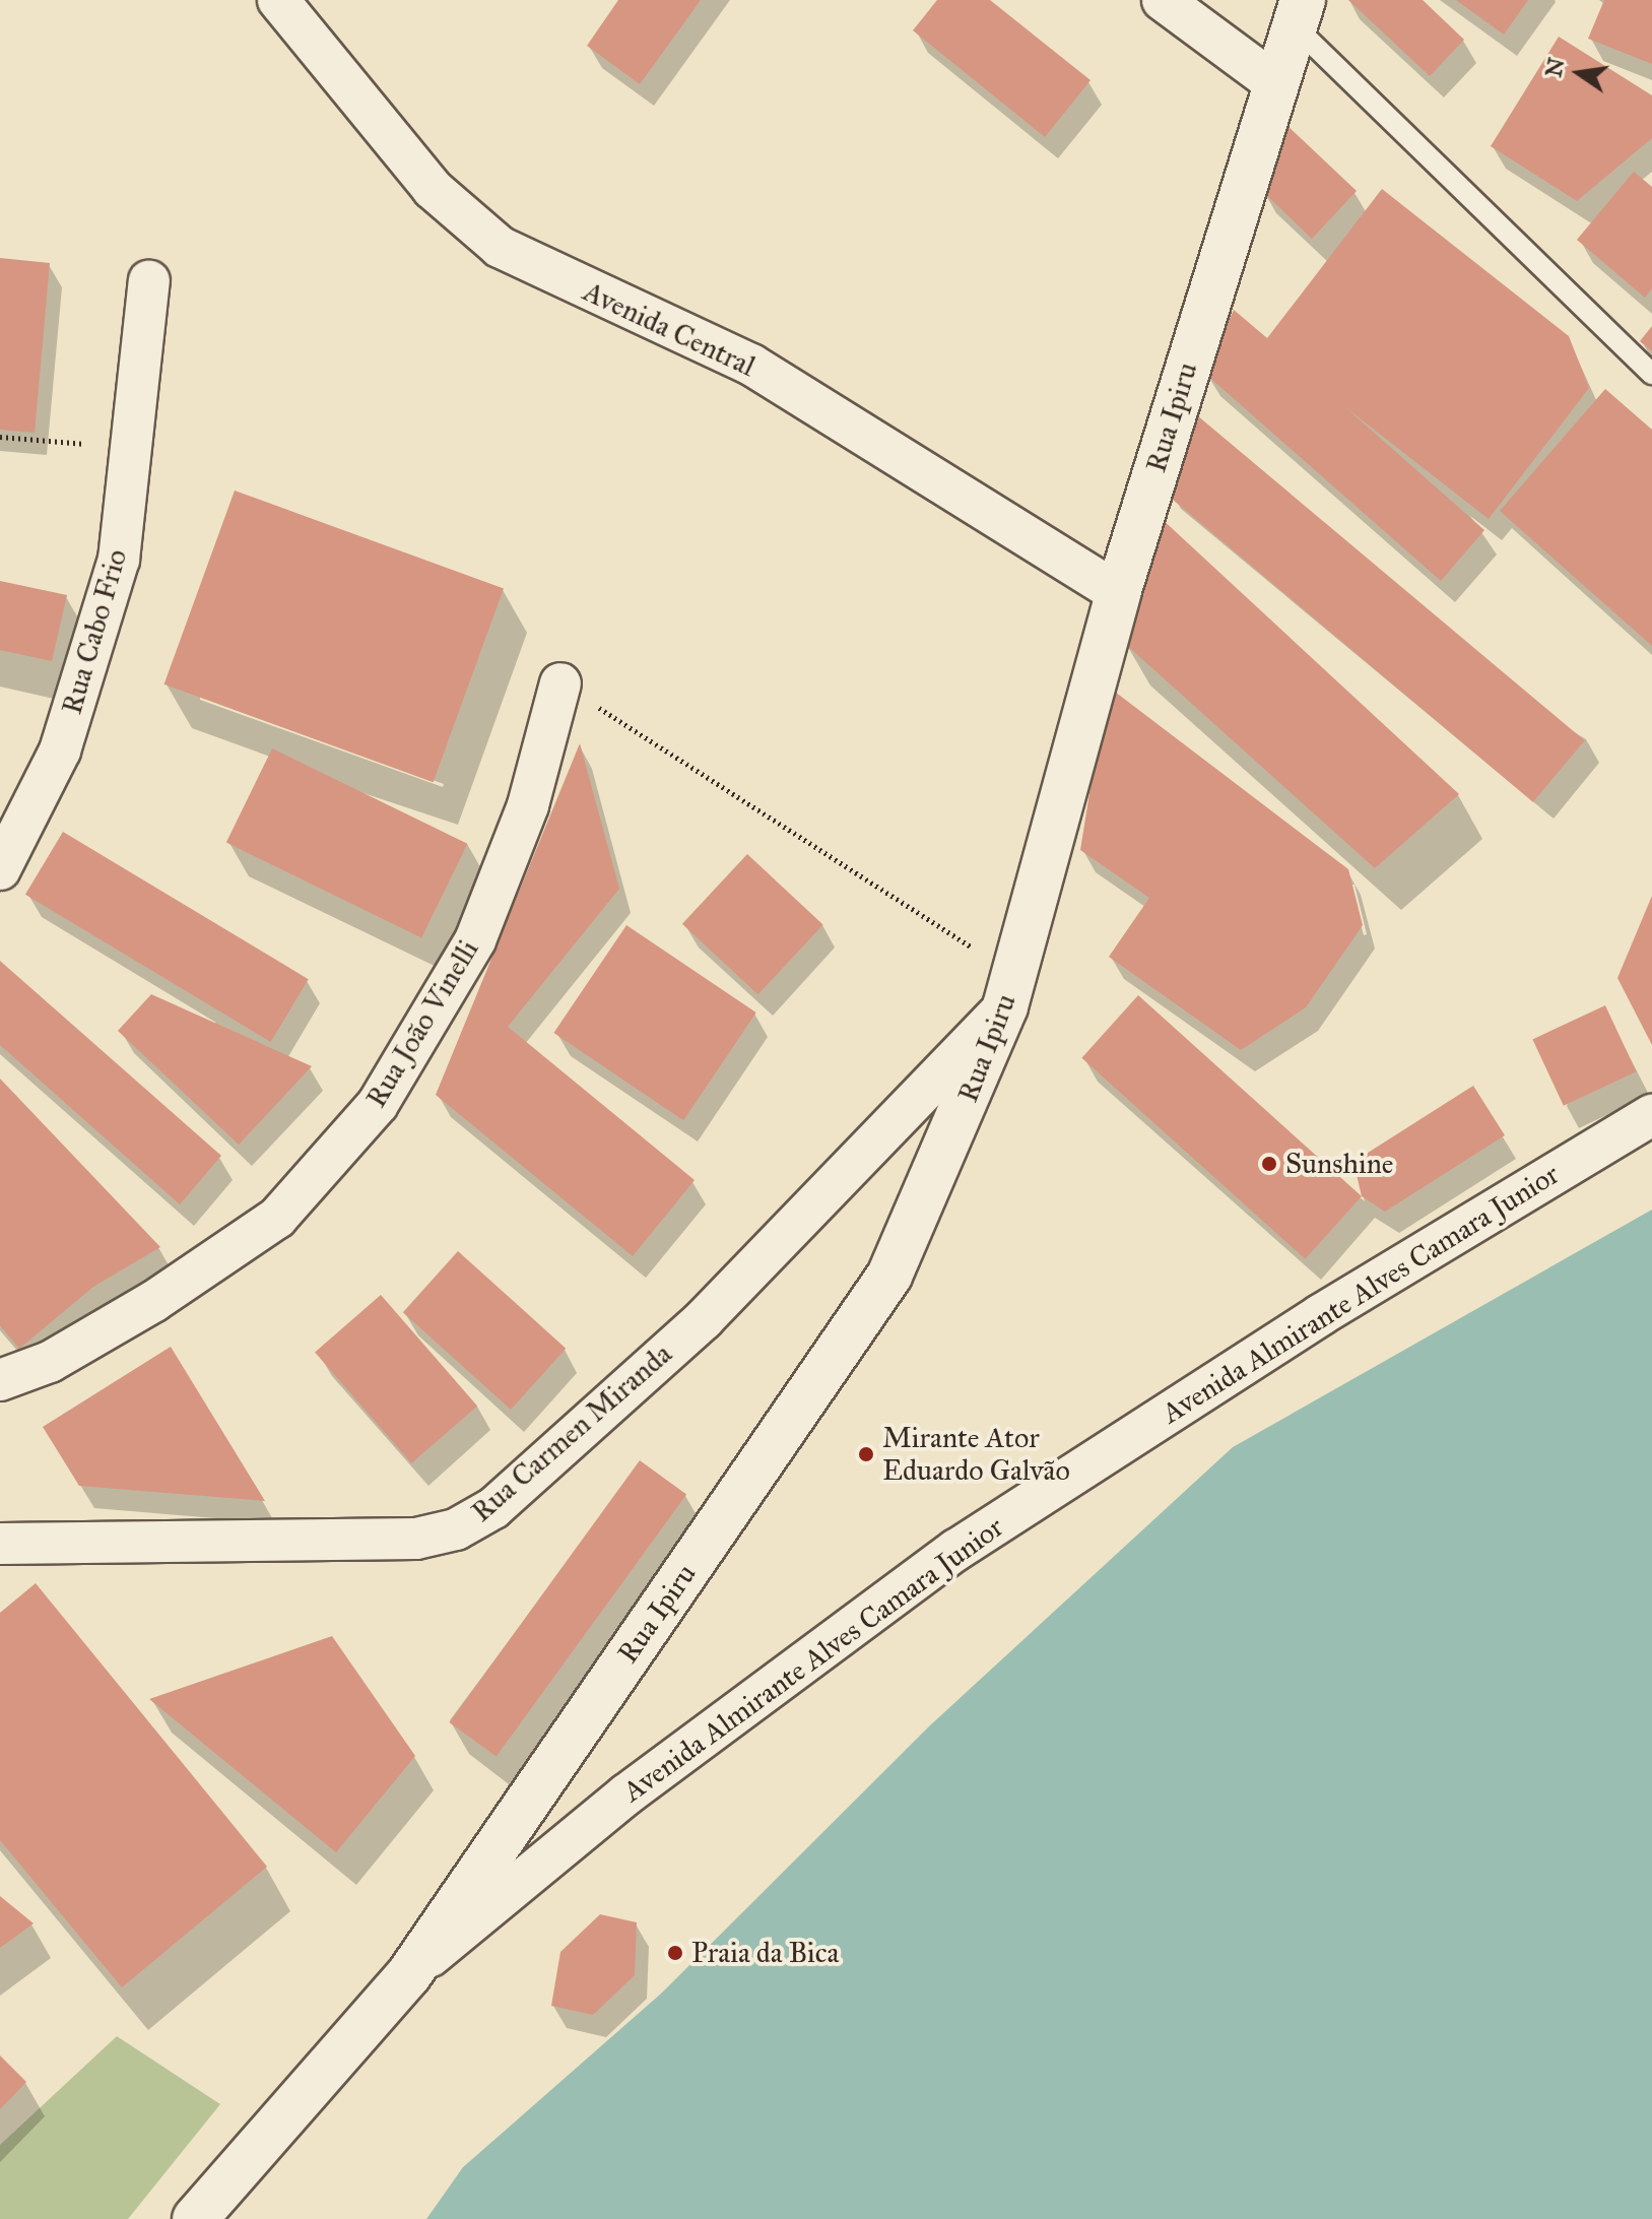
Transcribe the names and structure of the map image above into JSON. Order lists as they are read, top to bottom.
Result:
{
  "streets": {
    "street": [
      "Avenida Central",
      "Rua Ipiru",
      "Rua Cabo Frio",
      "Rua João Vinelli",
      "Avenida Almirante Alves Camara Junior",
      "Rua Carmen Miranda"
    ]
  },
  "crossings": [
    ["Avenida Central", "Rua Ipiru"],
    ["Rua Ipiru", "Avenida Almirante Alves Camara Junior"],
    ["Rua Ipiru", "Rua Carmen Miranda"]
  ],
  "places": ["Sunshine", "Mirante Ator Eduardo Galvão", "Praia da Bica"],
  "north": "left"
}
